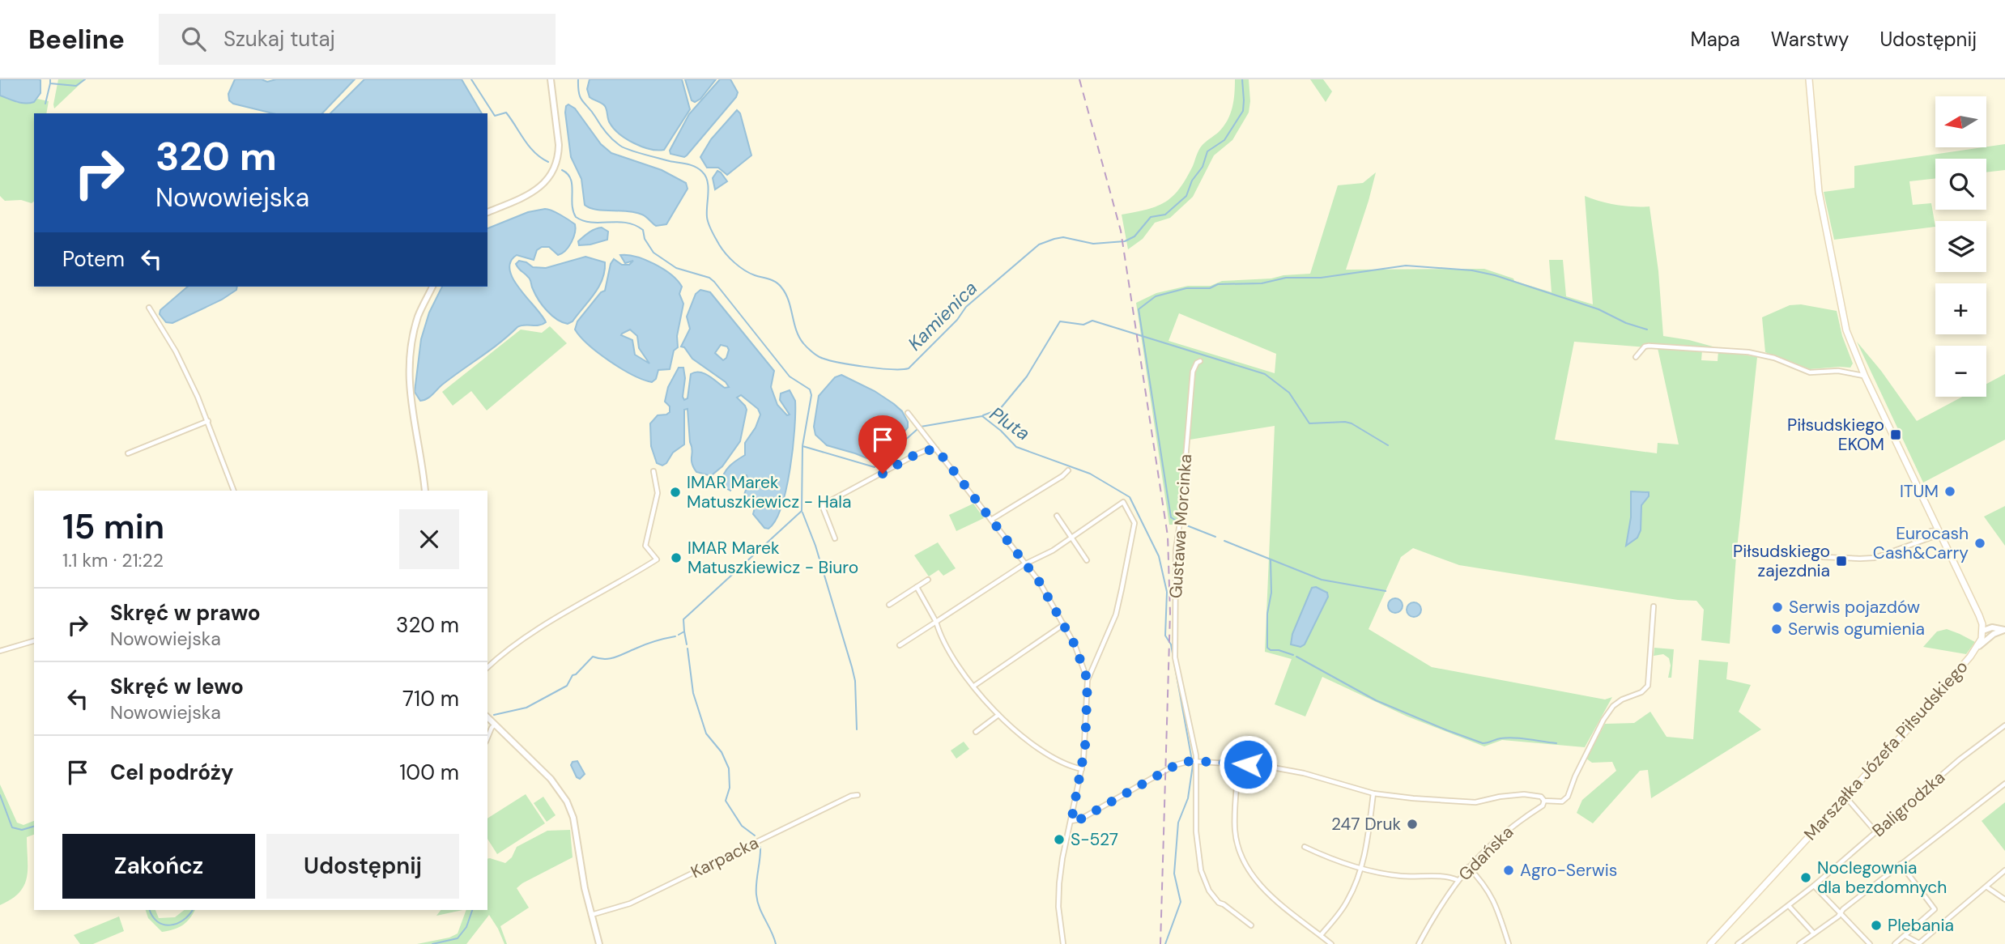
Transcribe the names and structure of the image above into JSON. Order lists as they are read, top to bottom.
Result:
{
  "streets": {
    "main road": ["Marszałka Józefa Piłsudskiego"],
    "street": [
      "Gustawa Morcinka",
      "Baligrodzka",
      "Gdańska",
      "Karpacka"
    ]
  },
  "water": ["Kamienica", "Pluta"],
  "places": {
    "transit": ["Piłsudskiego EKOM", "Piłsudskiego zajezdnia"],
    "other": [
      "ITUM",
      "IMAR Marek Matuszkiewicz - Hala",
      "Eurocash Cash&Carry",
      "IMAR Marek Matuszkiewicz - Biuro",
      "Serwis pojazdów",
      "Serwis ogumienia",
      "247 Druk",
      "S-527",
      "Agro-Serwis",
      "Noclegownia dla bezdomnych",
      "Plebania"
    ]
  },
  "north": "left",
  "page": {
    "header": "Beeline",
    "search": "Szukaj tutaj",
    "nav": ["Mapa", "Warstwy", "Udostępnij"],
    "map_buttons": ["+", "−"],
    "turn": ["320 m", "Nowowiejska"],
    "then": "Potem",
    "heading": ["15 min", "1.1 km · 21:22"],
    "list": [
      {
        "name": "Skręć w prawo",
        "note": "Nowowiejska",
        "value": "320 m"
      },
      {
        "name": "Skręć w lewo",
        "note": "Nowowiejska",
        "value": "710 m"
      },
      {
        "name": "Cel podróży",
        "value": "100 m"
      }
    ],
    "buttons": ["Zakończ", "Udostępnij"]
  }
}
